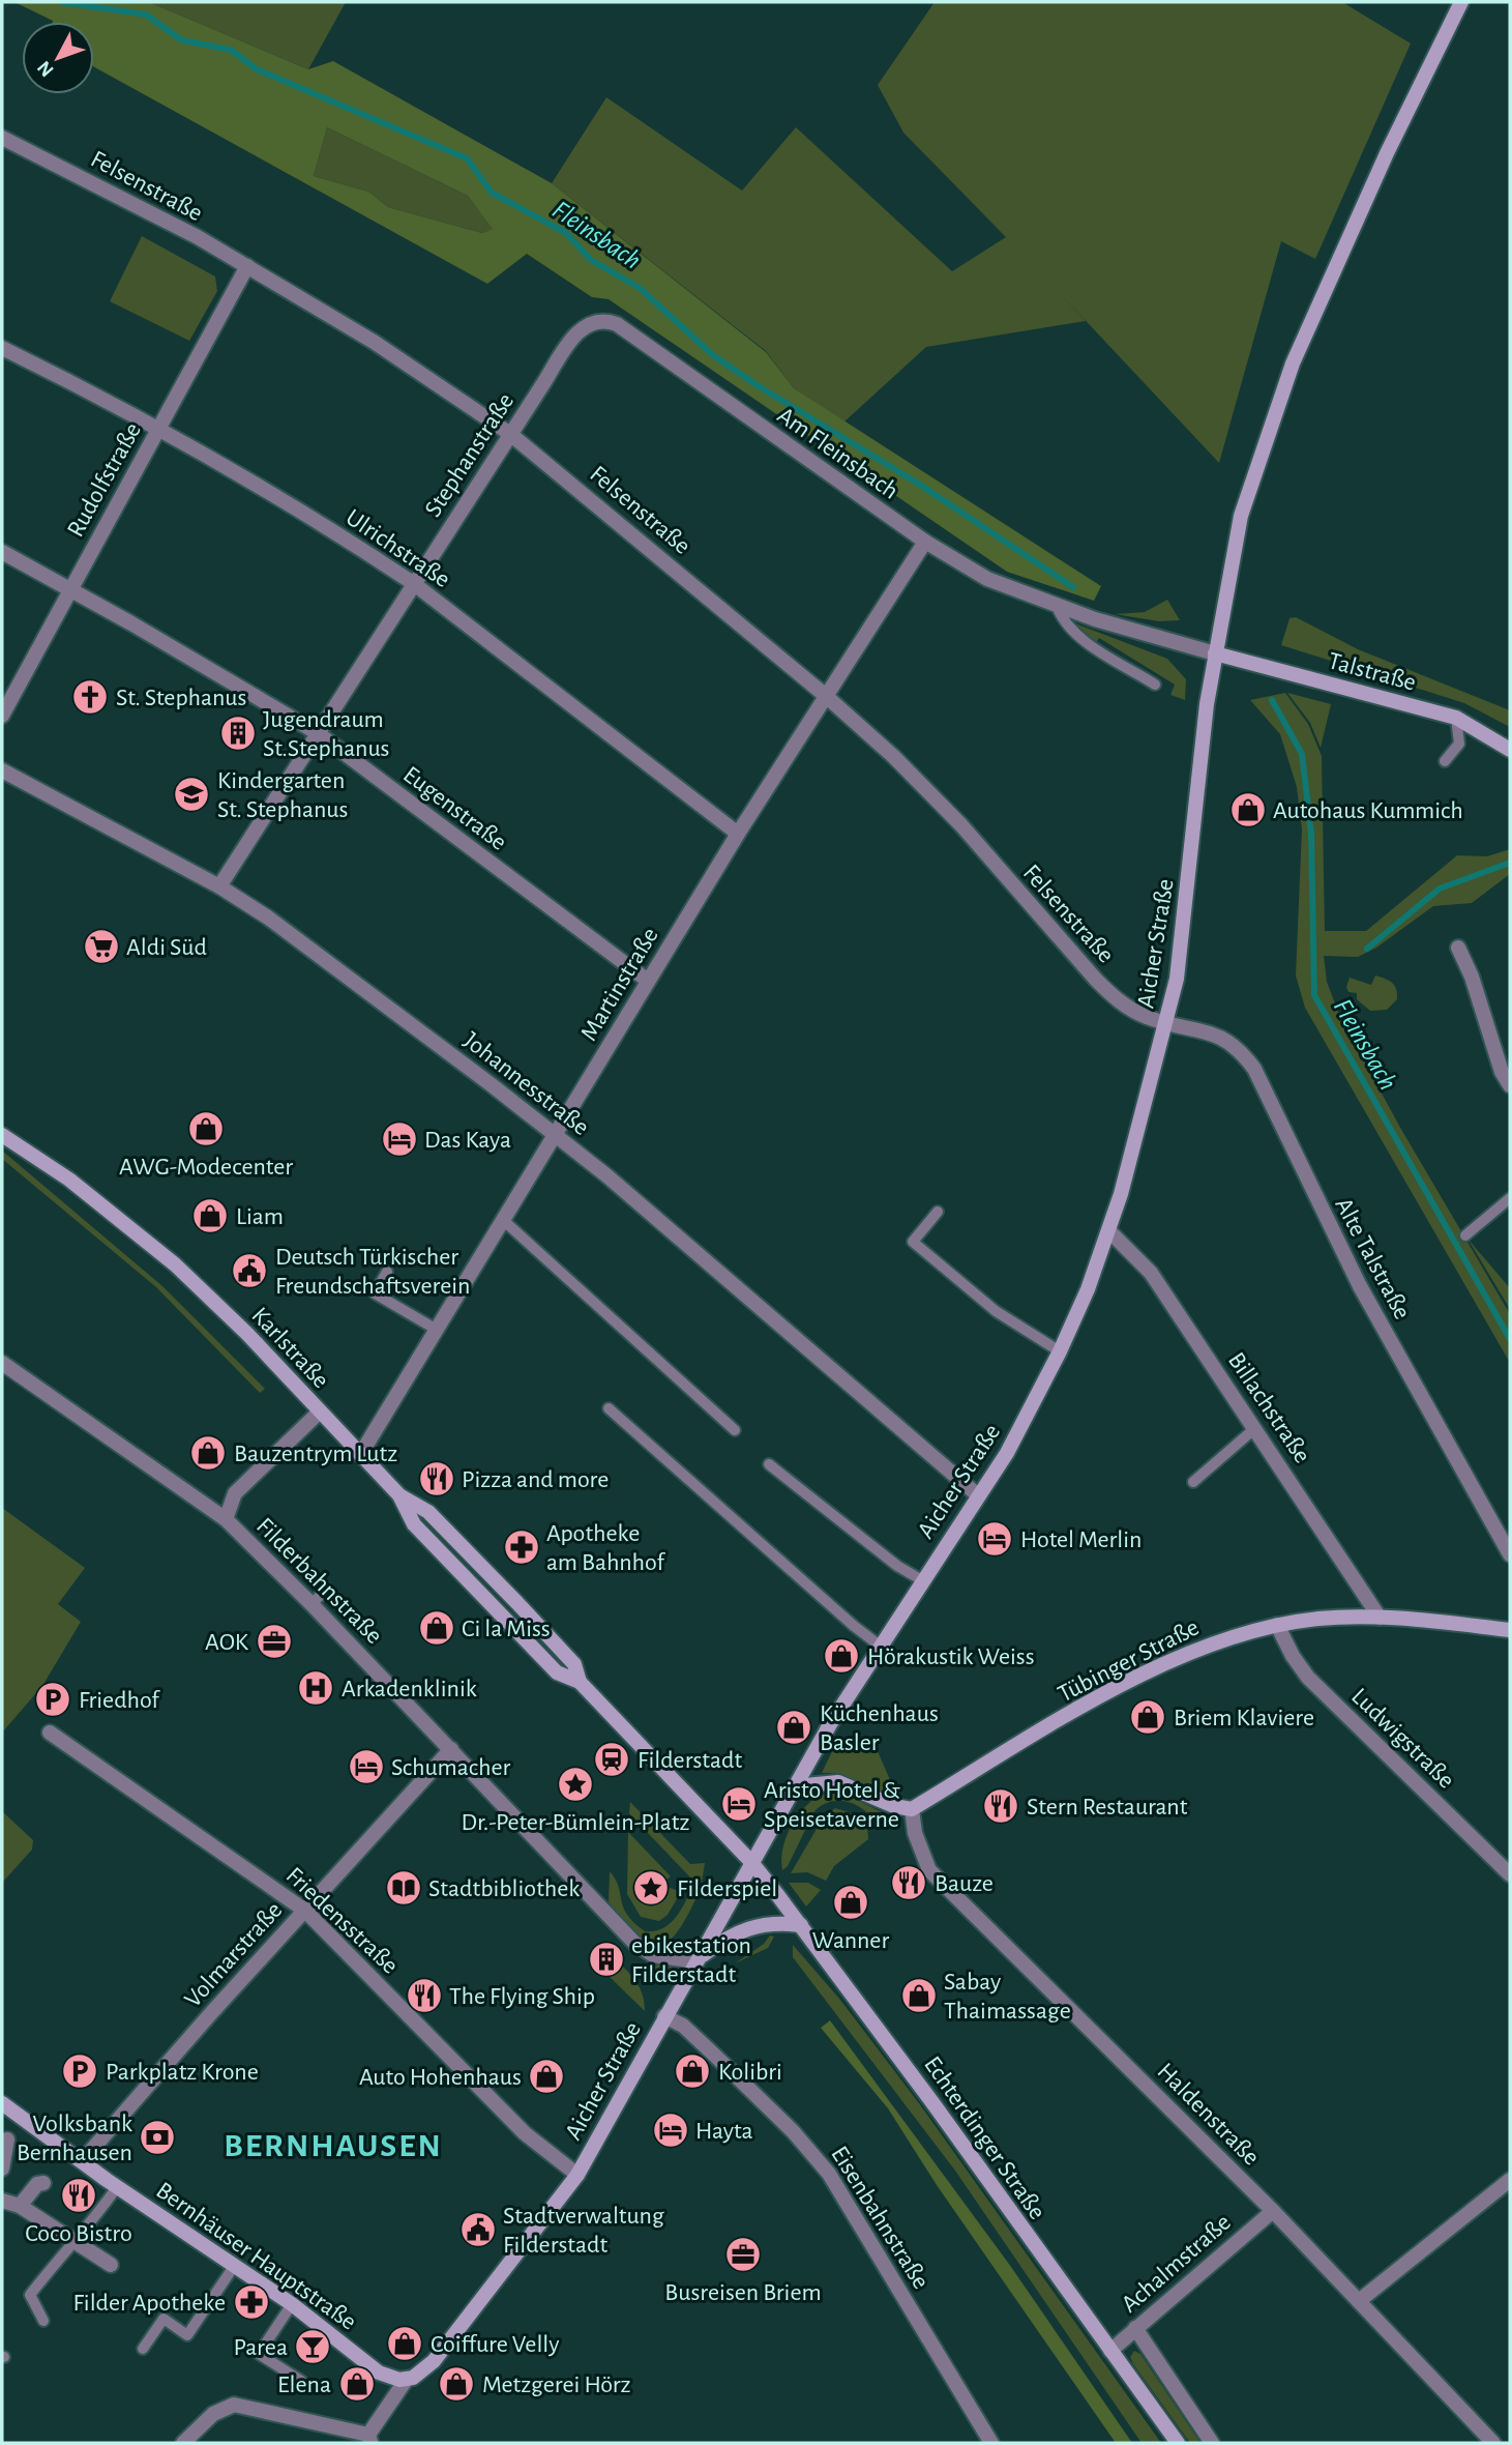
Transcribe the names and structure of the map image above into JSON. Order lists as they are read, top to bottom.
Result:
{
  "streets": {
    "main road": [
      "Talstraße",
      "Aicher Straße",
      "Karlstraße",
      "Tübinger Straße",
      "Echterdinger Straße",
      "Bernhäuser Hauptstraße"
    ],
    "street": [
      "Felsenstraße",
      "Am Fleinsbach",
      "Stephanstraße",
      "Rudolfstraße",
      "Ulrichstraße",
      "Eugenstraße",
      "Martinstraße",
      "Johannesstraße",
      "Alte Talstraße",
      "Billachstraße",
      "Filderbahnstraße",
      "Ludwigstraße",
      "Friedensstraße",
      "Volmarstraße",
      "Haldenstraße",
      "Eisenbahnstraße",
      "Achalmstraße"
    ]
  },
  "crossings": [
    ["Felsenstraße", "Stephanstraße"],
    ["Felsenstraße", "Rudolfstraße"],
    ["Felsenstraße", "Aicher Straße"],
    ["Felsenstraße", "Martinstraße"],
    ["Felsenstraße", "Alte Talstraße"],
    ["Am Fleinsbach", "Stephanstraße"],
    ["Am Fleinsbach", "Talstraße"],
    ["Am Fleinsbach", "Aicher Straße"],
    ["Am Fleinsbach", "Martinstraße"],
    ["Stephanstraße", "Ulrichstraße"],
    ["Stephanstraße", "Eugenstraße"],
    ["Stephanstraße", "Johannesstraße"],
    ["Rudolfstraße", "Ulrichstraße"],
    ["Rudolfstraße", "Eugenstraße"],
    ["Ulrichstraße", "Martinstraße"],
    ["Talstraße", "Aicher Straße"],
    ["Eugenstraße", "Martinstraße"],
    ["Aicher Straße", "Johannesstraße"],
    ["Aicher Straße", "Alte Talstraße"],
    ["Aicher Straße", "Karlstraße"],
    ["Aicher Straße", "Billachstraße"],
    ["Aicher Straße", "Filderbahnstraße"],
    ["Aicher Straße", "Friedensstraße"],
    ["Aicher Straße", "Echterdinger Straße"],
    ["Aicher Straße", "Eisenbahnstraße"],
    ["Aicher Straße", "Bernhäuser Hauptstraße"],
    ["Martinstraße", "Johannesstraße"],
    ["Martinstraße", "Karlstraße"],
    ["Karlstraße", "Filderbahnstraße"],
    ["Karlstraße", "Echterdinger Straße"],
    ["Billachstraße", "Tübinger Straße"],
    ["Filderbahnstraße", "Volmarstraße"],
    ["Tübinger Straße", "Ludwigstraße"],
    ["Tübinger Straße", "Haldenstraße"],
    ["Friedensstraße", "Volmarstraße"],
    ["Volmarstraße", "Bernhäuser Hauptstraße"],
    ["Haldenstraße", "Achalmstraße"],
    ["Echterdinger Straße", "Achalmstraße"]
  ],
  "districts": ["BERNHAUSEN"],
  "water": ["Fleinsbach"],
  "places": {
    "church": ["St. Stephanus"],
    "building": ["Jugendraum St.Stephanus", "ebikestation Filderstadt"],
    "school or university": ["Kindergarten St. Stephanus"],
    "shop": [
      "Autohaus Kummich",
      "AWG-Modecenter",
      "Liam",
      "Bauzentrym Lutz",
      "Ci la Miss",
      "Hörakustik Weiss",
      "Briem Klaviere",
      "Küchenhaus Basler",
      "Wanner",
      "Sabay Thaimassage",
      "Kolibri",
      "Auto Hohenhaus",
      "Coiffure Velly",
      "Elena",
      "Metzgerei Hörz"
    ],
    "supermarket": ["Aldi Süd"],
    "hotel": [
      "Das Kaya",
      "Hotel Merlin",
      "Schumacher",
      "Aristo Hotel & Speisetaverne",
      "Hayta"
    ],
    "public building": ["Deutsch Türkischer Freundschaftsverein", "Stadtverwaltung Filderstadt"],
    "restaurant": [
      "Pizza and more",
      "Stern Restaurant",
      "Bauze",
      "The Flying Ship",
      "Coco Bistro"
    ],
    "pharmacy": ["Apotheke am Bahnhof", "Filder Apotheke"],
    "office": ["AOK", "Busreisen Briem"],
    "hospital": ["Arkadenklinik"],
    "parking": ["Friedhof", "Parkplatz Krone"],
    "station": ["Filderstadt"],
    "place": ["Dr.-Peter-Bümlein-Platz", "Filderspiel"],
    "library": ["Stadtbibliothek"],
    "bank": ["Volksbank Bernhausen"],
    "bar": ["Parea"]
  },
  "north": "bottom left"
}
